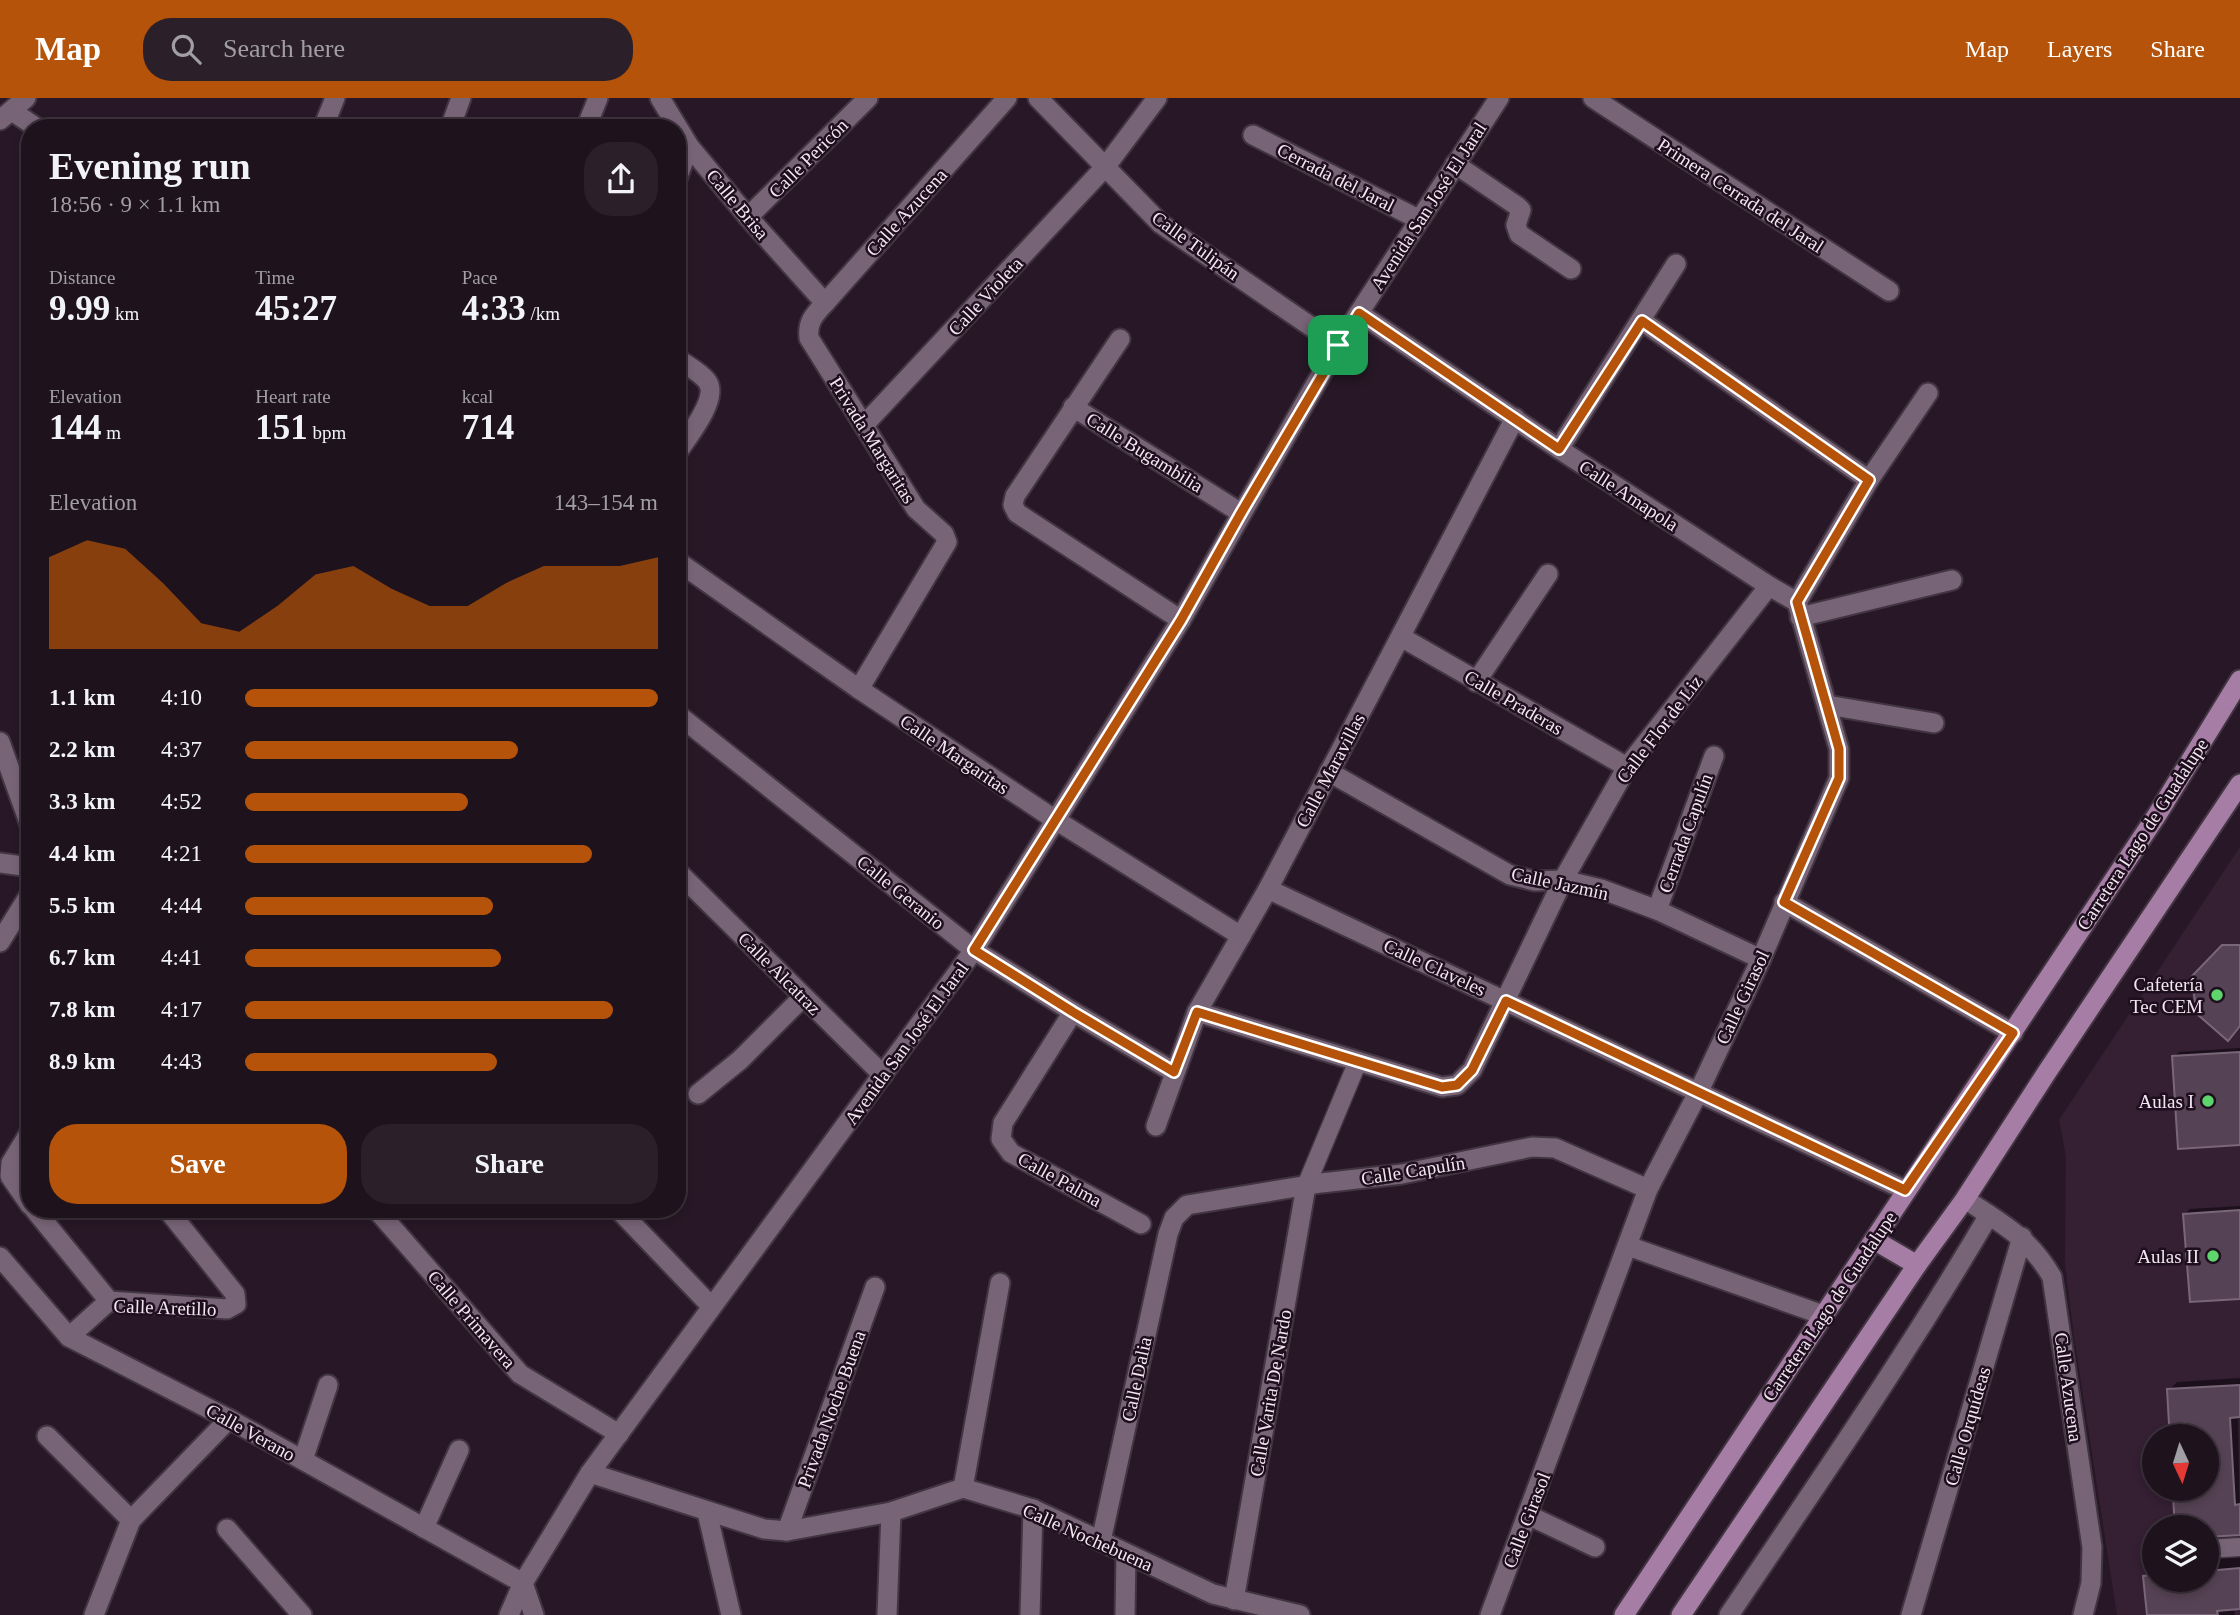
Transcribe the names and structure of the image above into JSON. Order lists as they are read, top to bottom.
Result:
{
  "streets": {
    "main road": ["Carretera Lago de Guadalupe"],
    "street": [
      "Calle Pericón",
      "Cerrada del Jaral",
      "Primera Cerrada del Jaral",
      "Calle Brisa",
      "Avenida San José El Jaral",
      "Calle Azucena",
      "Calle Tulipán",
      "Calle Violeta",
      "Privada Margaritas",
      "Calle Bugambilia",
      "Calle Amapola",
      "Calle Praderas",
      "Calle Flor de Liz",
      "Calle Margaritas",
      "Calle Maravillas",
      "Cerrada Capulín",
      "Calle Jazmín",
      "Calle Geranio",
      "Calle Claveles",
      "Calle Alcatraz",
      "Calle Girasol",
      "Calle Capulín",
      "Calle Palma",
      "Calle Aretillo",
      "Calle Primavera",
      "Calle Dalia",
      "Calle Varita De Nardo",
      "Privada Noche Buena",
      "Calle Orquídeas",
      "Calle Verano",
      "Calle Nochebuena"
    ]
  },
  "crossings": [
    ["Calle Pericón", "Calle Brisa"],
    ["Cerrada del Jaral", "Avenida San José El Jaral"],
    ["Calle Brisa", "Calle Azucena"],
    ["Avenida San José El Jaral", "Calle Tulipán"],
    ["Avenida San José El Jaral", "Calle Bugambilia"],
    ["Avenida San José El Jaral", "Calle Amapola"],
    ["Avenida San José El Jaral", "Calle Margaritas"],
    ["Avenida San José El Jaral", "Calle Geranio"],
    ["Avenida San José El Jaral", "Calle Alcatraz"],
    ["Avenida San José El Jaral", "Calle Primavera"],
    ["Avenida San José El Jaral", "Calle Verano"],
    ["Calle Azucena", "Privada Margaritas"],
    ["Calle Azucena", "Calle Orquídeas"],
    ["Calle Tulipán", "Calle Violeta"],
    ["Calle Violeta", "Privada Margaritas"],
    ["Privada Margaritas", "Calle Margaritas"],
    ["Calle Amapola", "Calle Flor de Liz"],
    ["Calle Amapola", "Calle Maravillas"],
    ["Calle Amapola", "Calle Girasol"],
    ["Calle Praderas", "Calle Flor de Liz"],
    ["Calle Praderas", "Calle Maravillas"],
    ["Calle Flor de Liz", "Calle Jazmín"],
    ["Calle Flor de Liz", "Calle Claveles"],
    ["Calle Margaritas", "Calle Maravillas"],
    ["Calle Maravillas", "Calle Jazmín"],
    ["Calle Maravillas", "Calle Geranio"],
    ["Calle Maravillas", "Calle Claveles"],
    ["Cerrada Capulín", "Calle Jazmín"],
    ["Carretera Lago de Guadalupe", "Calle Claveles"],
    ["Calle Jazmín", "Calle Girasol"],
    ["Calle Geranio", "Calle Palma"],
    ["Calle Claveles", "Calle Girasol"],
    ["Calle Girasol", "Calle Capulín"],
    ["Calle Capulín", "Calle Dalia"],
    ["Calle Capulín", "Calle Varita De Nardo"],
    ["Calle Aretillo", "Calle Verano"],
    ["Calle Dalia", "Calle Nochebuena"],
    ["Calle Varita De Nardo", "Calle Nochebuena"]
  ],
  "places": ["Cafetería Tec CEM", "Aulas I", "Aulas II"],
  "north": "bottom",
  "page": {
    "header": "Map",
    "search": "Search here",
    "nav": ["Map", "Layers", "Share"],
    "heading": ["Evening run", "18:56 · 9 × 1.1 km"],
    "stats": [
      ["Distance", "9.99 km"],
      ["Time", "45:27"],
      ["Pace", "4:33 /km"],
      ["Elevation", "144 m"],
      ["Heart rate", "151 bpm"],
      ["kcal", "714"]
    ],
    "chart": ["Elevation", "143–154 m"],
    "list": [
      {
        "name": "1.1 km",
        "note": "4:10"
      },
      {
        "name": "2.2 km",
        "note": "4:37"
      },
      {
        "name": "3.3 km",
        "note": "4:52"
      },
      {
        "name": "4.4 km",
        "note": "4:21"
      },
      {
        "name": "5.5 km",
        "note": "4:44"
      },
      {
        "name": "6.7 km",
        "note": "4:41"
      },
      {
        "name": "7.8 km",
        "note": "4:17"
      },
      {
        "name": "8.9 km",
        "note": "4:43"
      }
    ],
    "buttons": ["Save", "Share"]
  }
}
